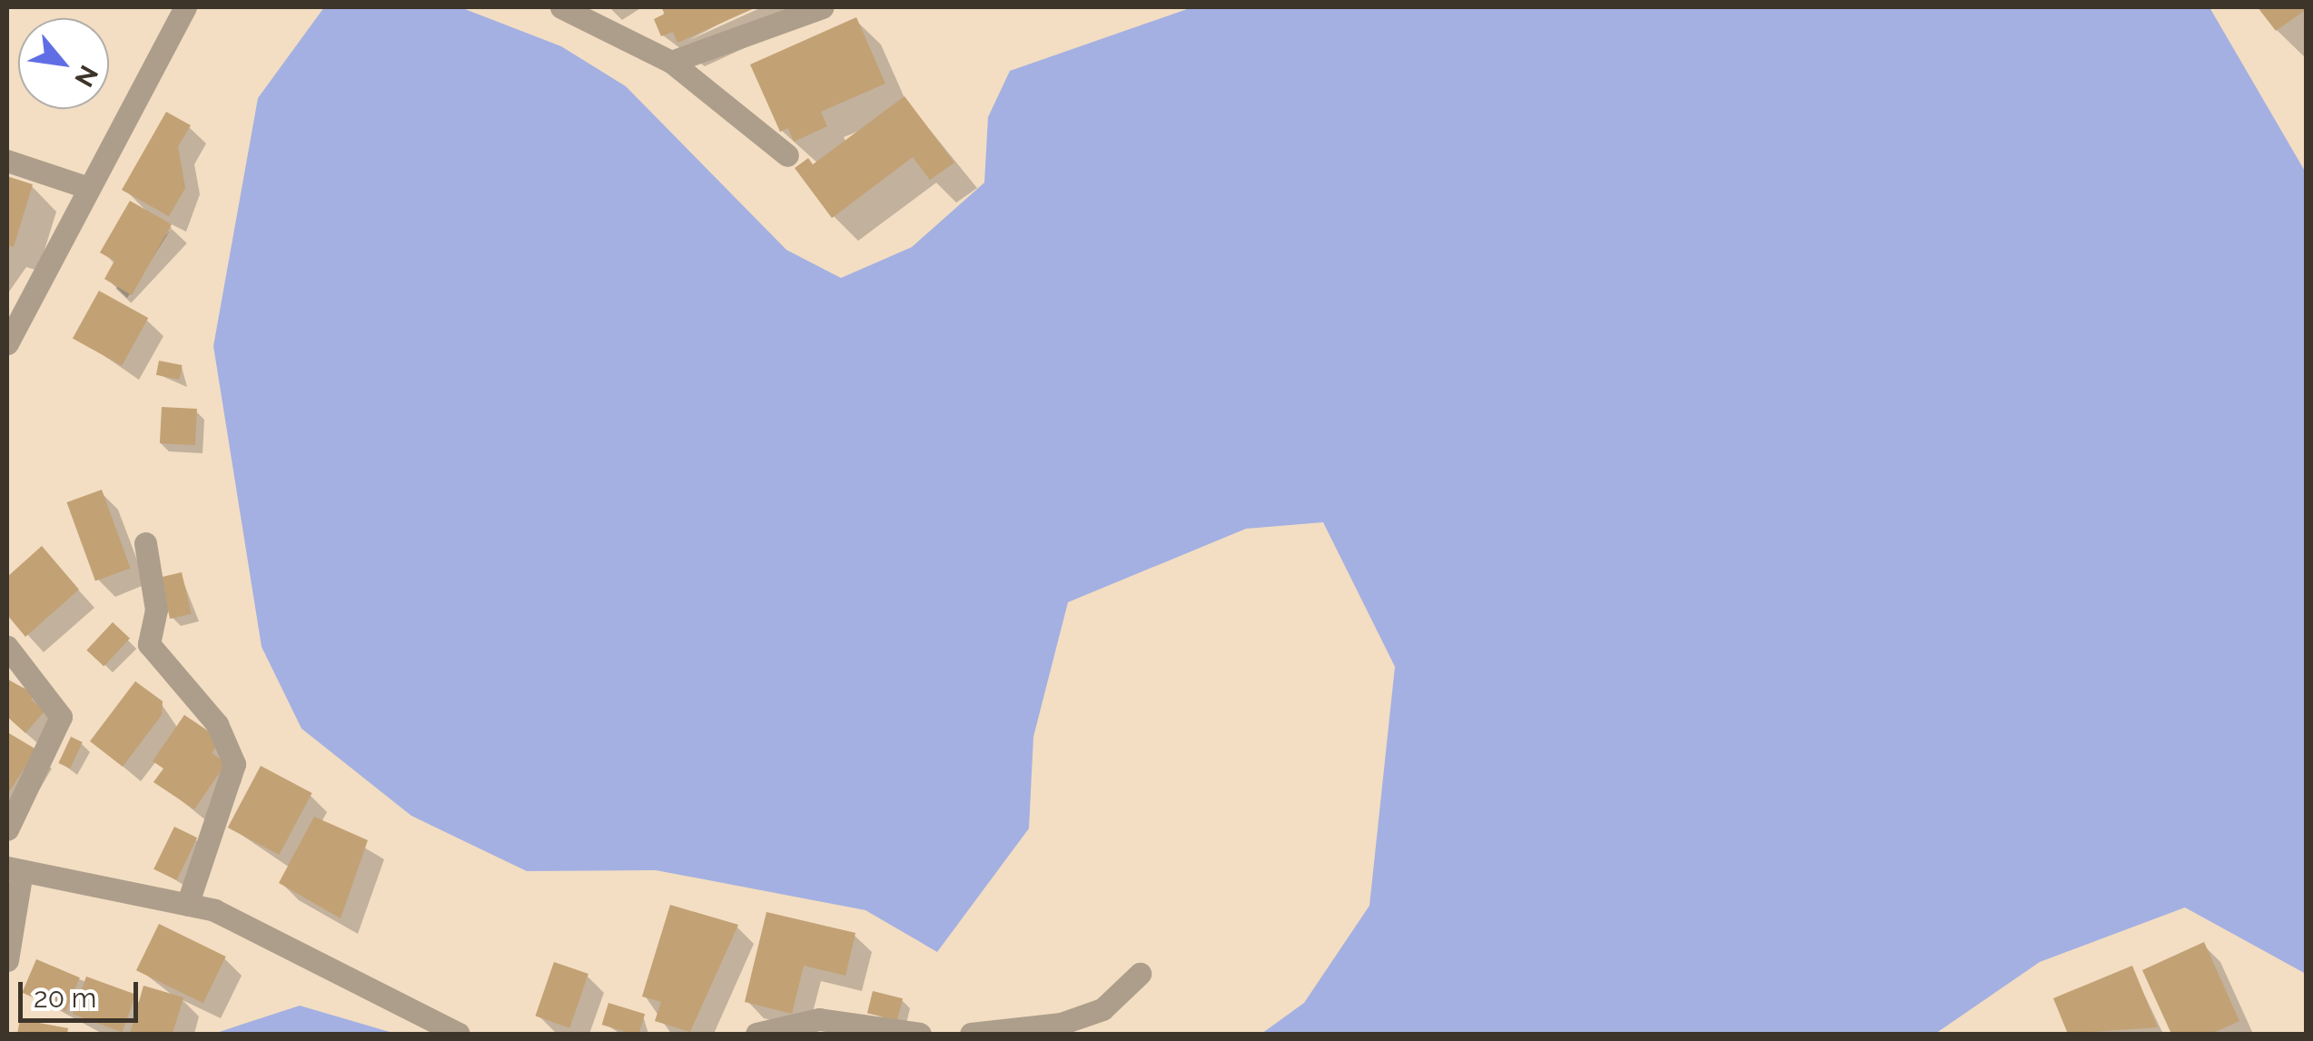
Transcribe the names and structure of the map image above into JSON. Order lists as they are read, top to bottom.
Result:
{
  "scale_bar": "20 m",
  "north": "bottom right"
}
